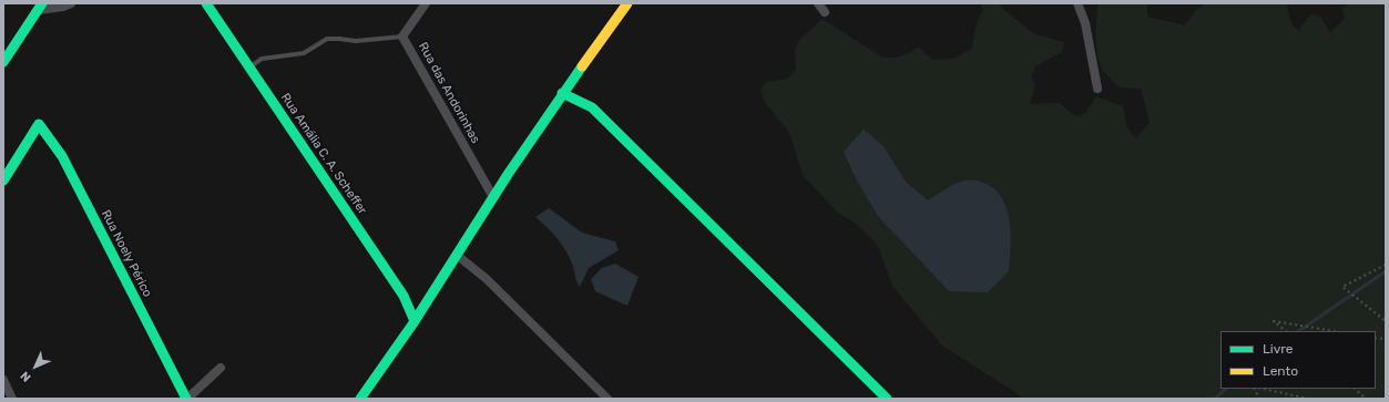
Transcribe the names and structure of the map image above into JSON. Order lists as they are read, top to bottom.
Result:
{
  "streets": {
    "main road": ["Rua Amália C. A. Scheffer", "Rua Noely Périco"],
    "street": ["Rua das Andorinhas"]
  },
  "legend": ["Livre", "Lento"],
  "north": "bottom left"
}
